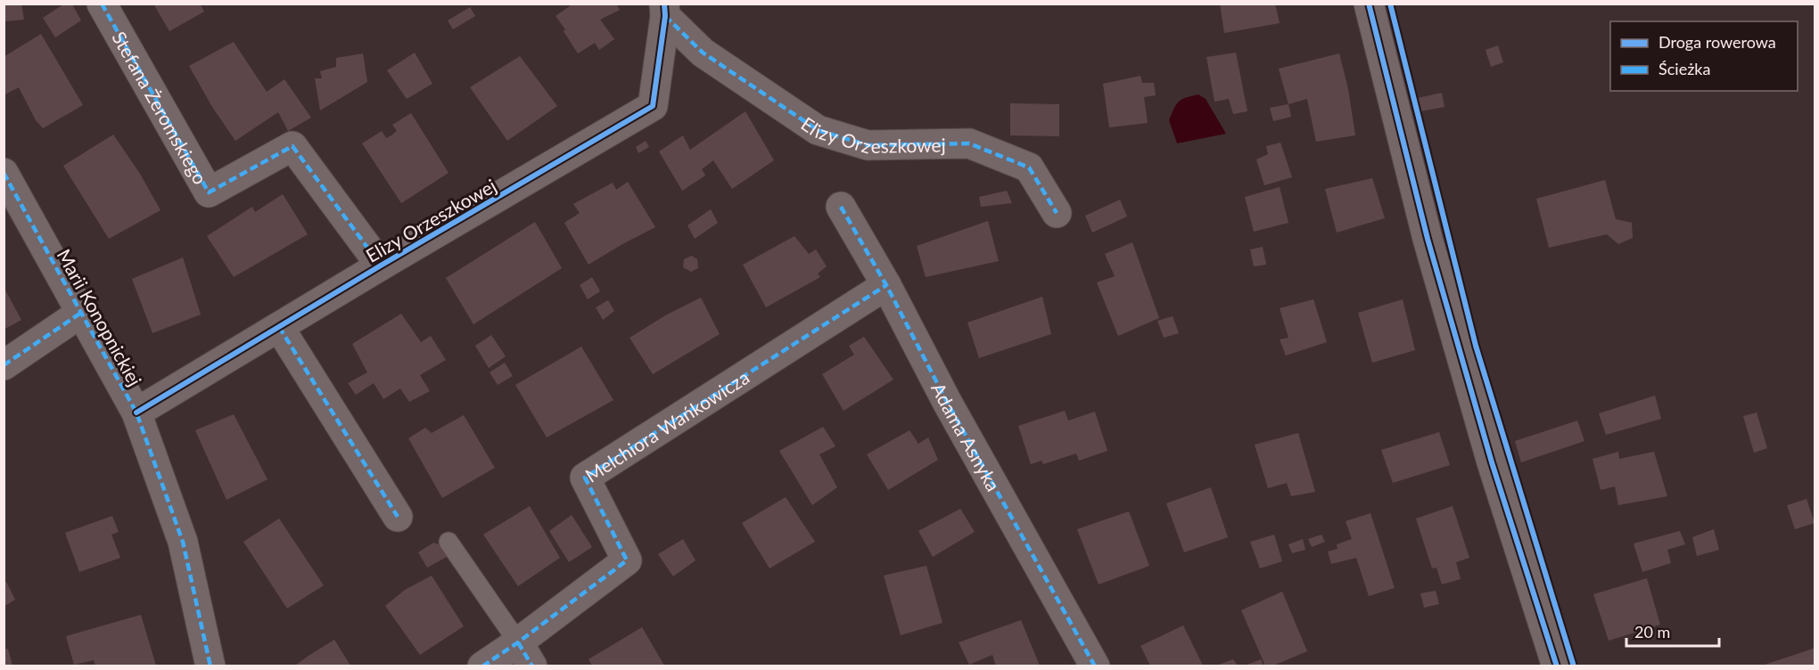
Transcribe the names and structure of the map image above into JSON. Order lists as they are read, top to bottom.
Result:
{
  "streets": {
    "street": [
      "Stefana Żeromskiego",
      "Elizy Orzeszkowej",
      "Marii Konopnickiej",
      "Melchiora Wańkowicza",
      "Adama Asnyka"
    ]
  },
  "crossings": [
    ["Stefana Żeromskiego", "Elizy Orzeszkowej"],
    ["Elizy Orzeszkowej", "Marii Konopnickiej"],
    ["Melchiora Wańkowicza", "Adama Asnyka"]
  ],
  "legend": ["Droga rowerowa", "Ścieżka"],
  "scale_bar": "20 m"
}
